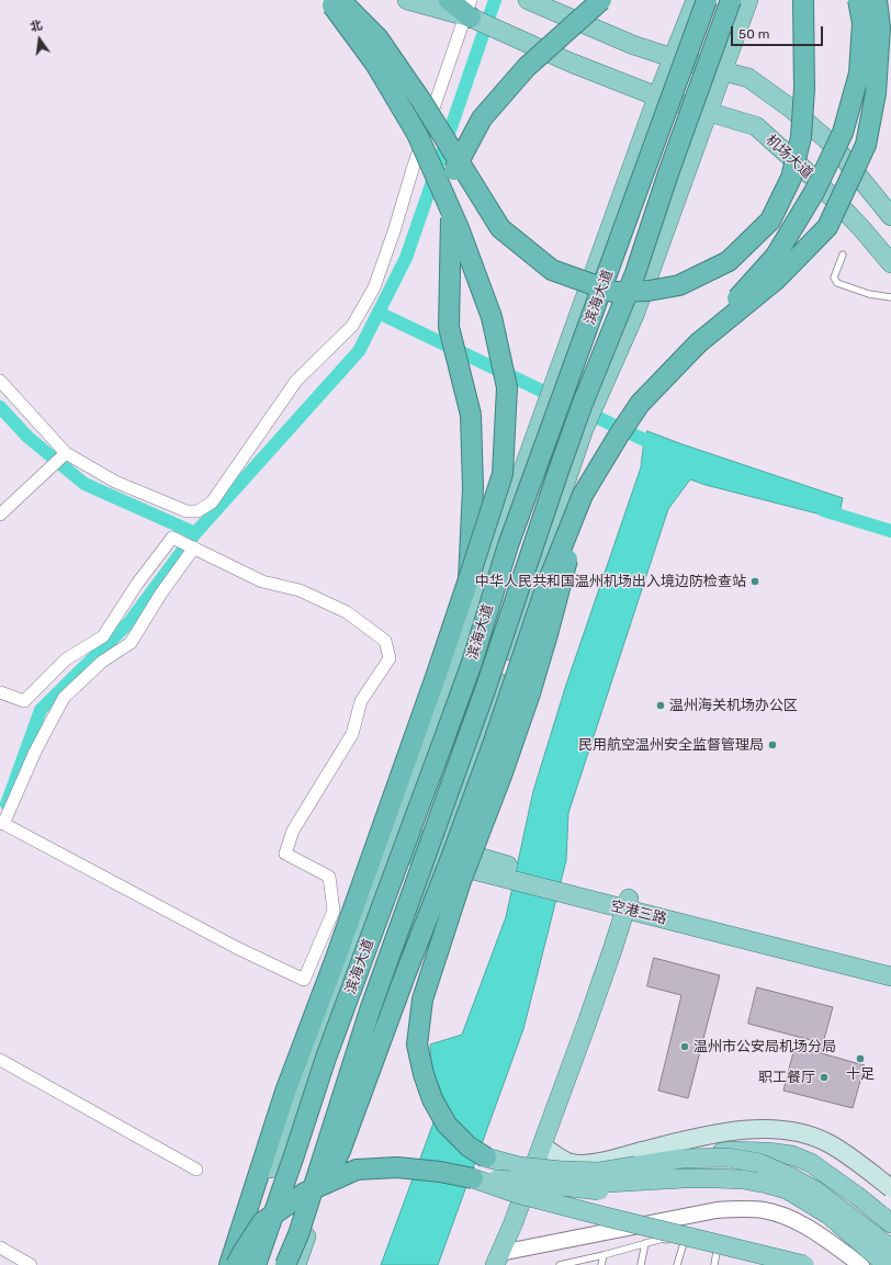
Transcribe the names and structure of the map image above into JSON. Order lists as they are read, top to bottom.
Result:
{
  "streets": {
    "highway": ["滨海大道"],
    "main road": ["机场大道", "空港三路"]
  },
  "places": [
    "中华人民共和国温州机场出入境边防检查站",
    "温州海关机场办公区",
    "民用航空温州安全监督管理局",
    "温州市公安局机场分局",
    "十足",
    "职工餐厅"
  ],
  "scale_bar": "50 m",
  "north": "top"
}
